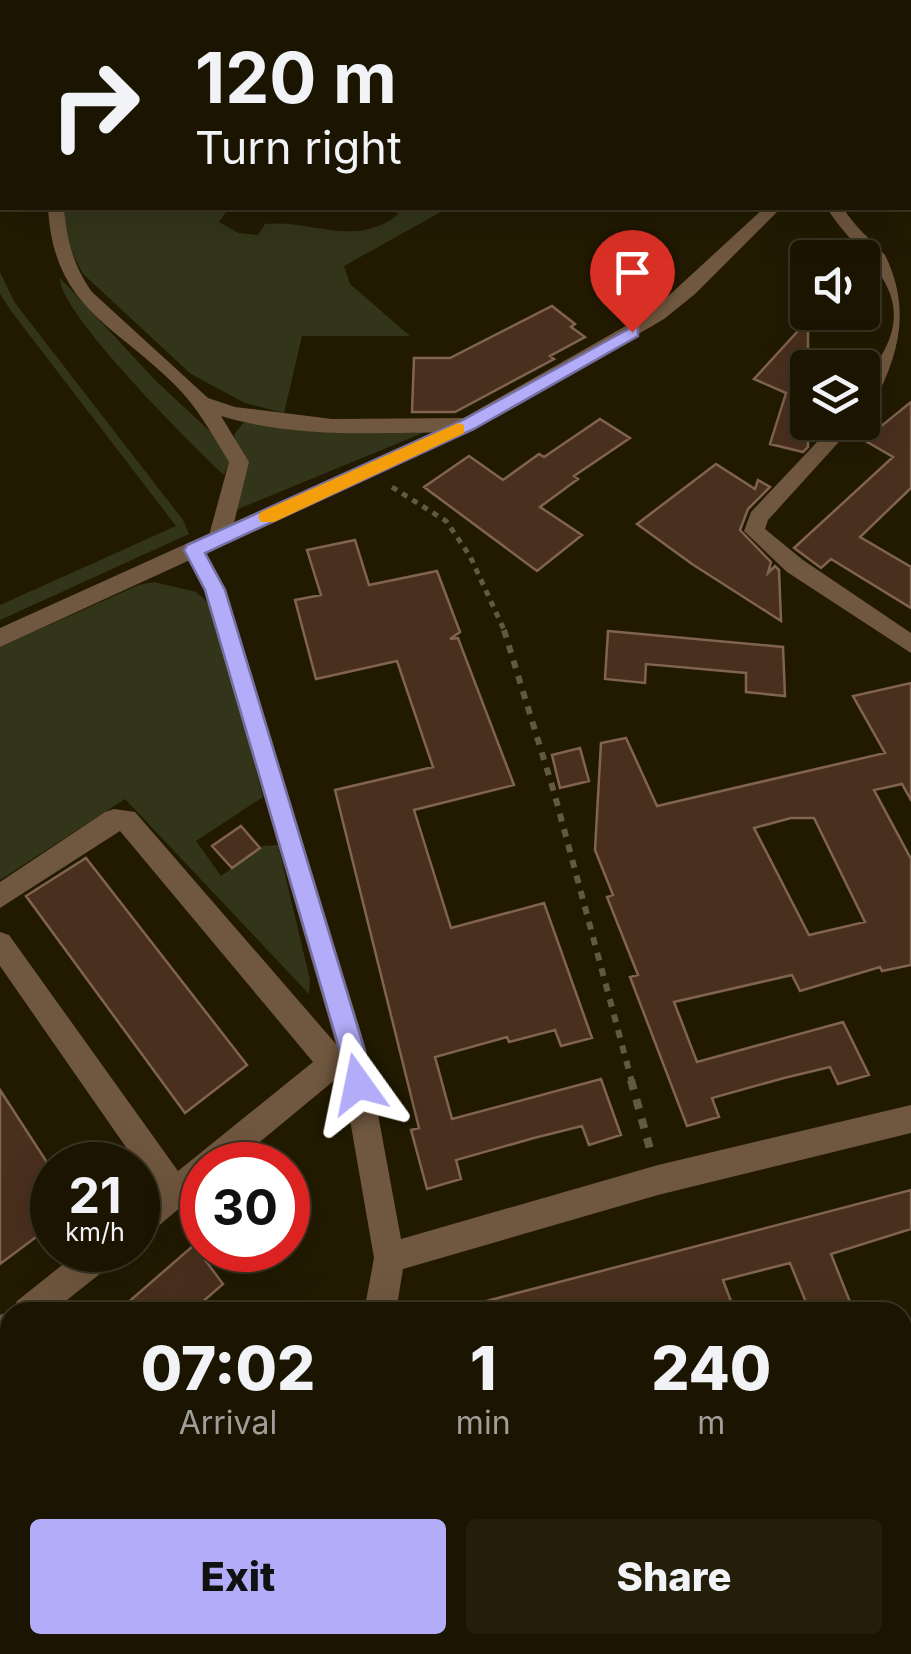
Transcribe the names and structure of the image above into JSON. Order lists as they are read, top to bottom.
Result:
{
  "page": {
    "turn": ["120 m", "Turn right"],
    "speed": "21 km/h",
    "limit": "30",
    "eta": [
      "07:02",
      "Arrival",
      "1",
      "min",
      "240",
      "m"
    ],
    "buttons": ["Exit", "Share"]
  }
}
